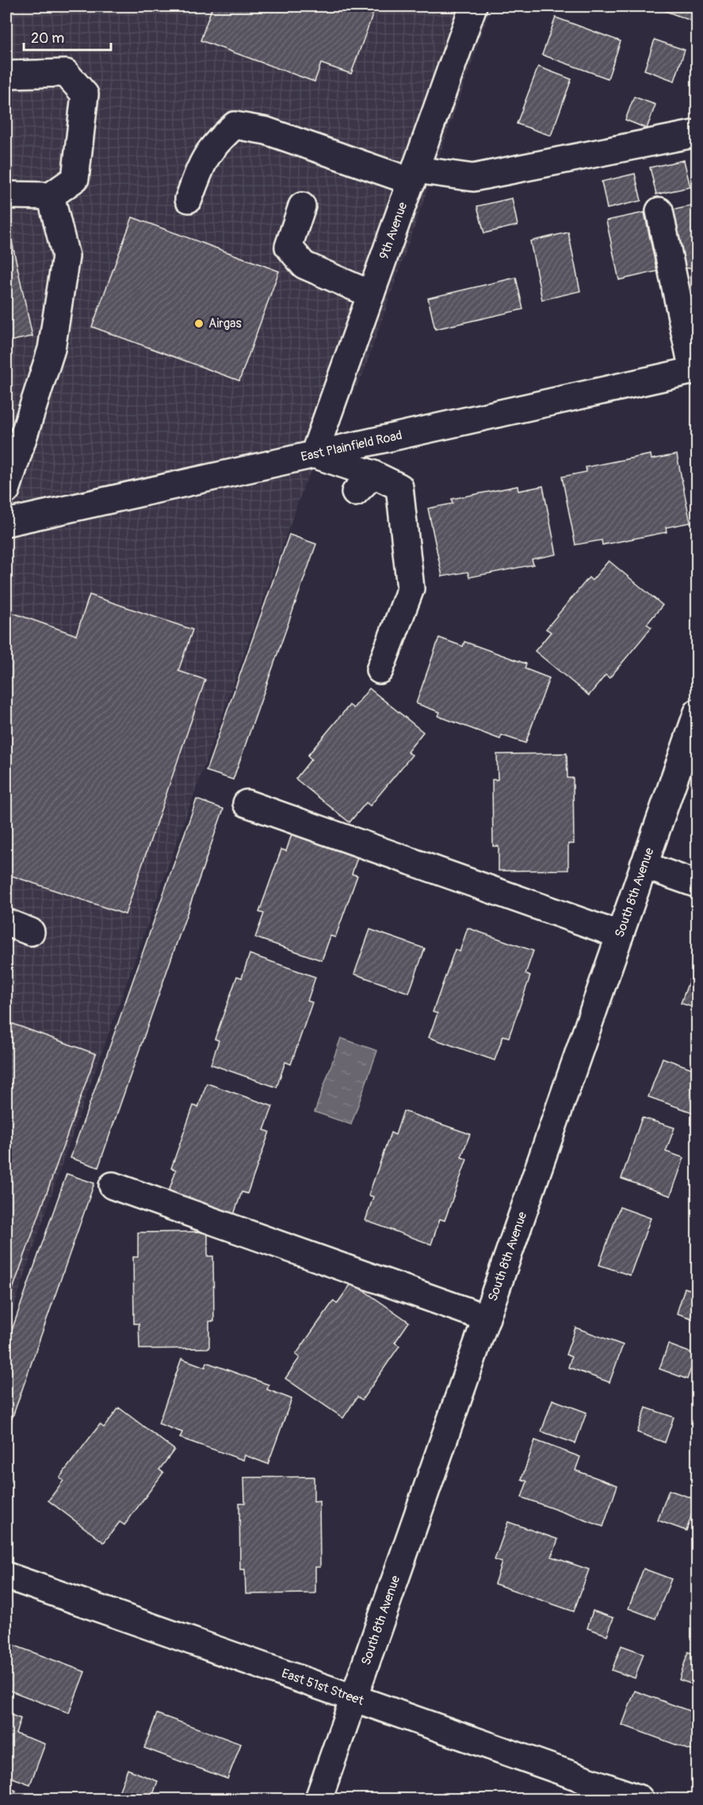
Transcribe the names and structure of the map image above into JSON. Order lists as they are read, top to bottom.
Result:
{
  "streets": {
    "street": [
      "9th Avenue",
      "East Plainfield Road",
      "South 8th Avenue",
      "East 51st Street"
    ]
  },
  "crossings": [
    ["9th Avenue", "East Plainfield Road"],
    ["South 8th Avenue", "East 51st Street"]
  ],
  "places": ["Airgas"],
  "scale_bar": "20 m"
}
